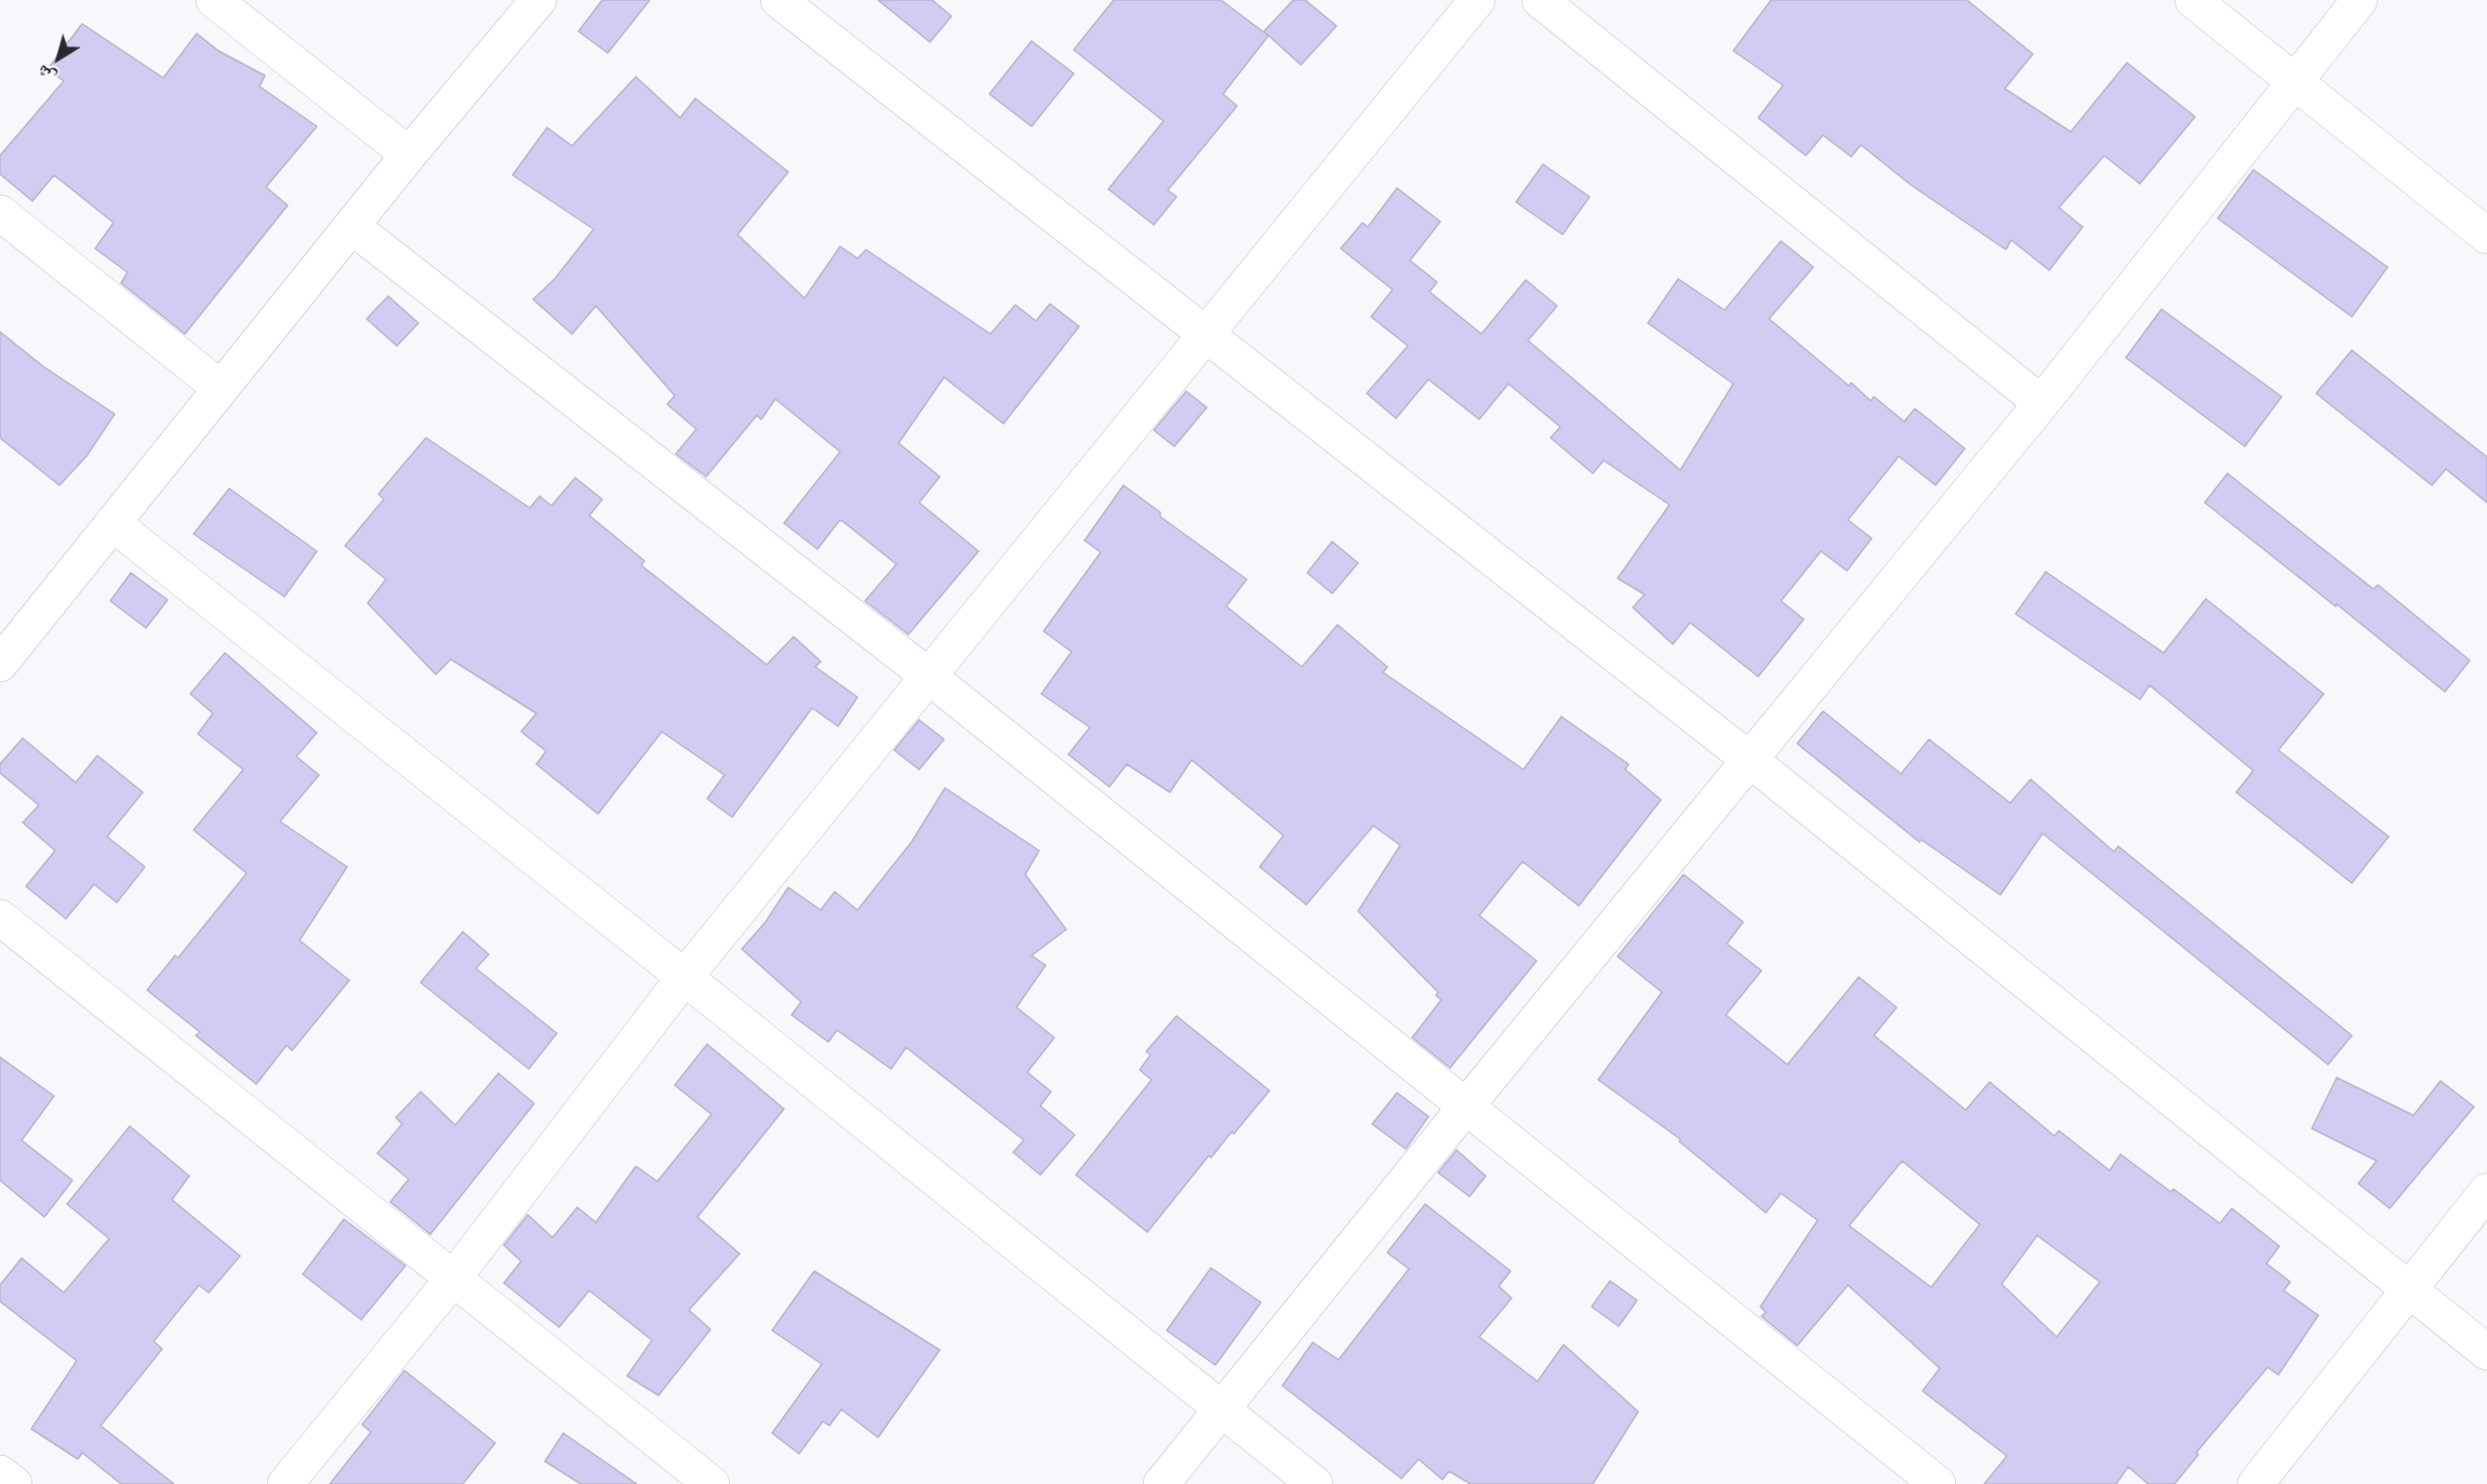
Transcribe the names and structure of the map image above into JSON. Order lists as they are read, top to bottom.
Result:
{
  "north": "bottom left"
}
